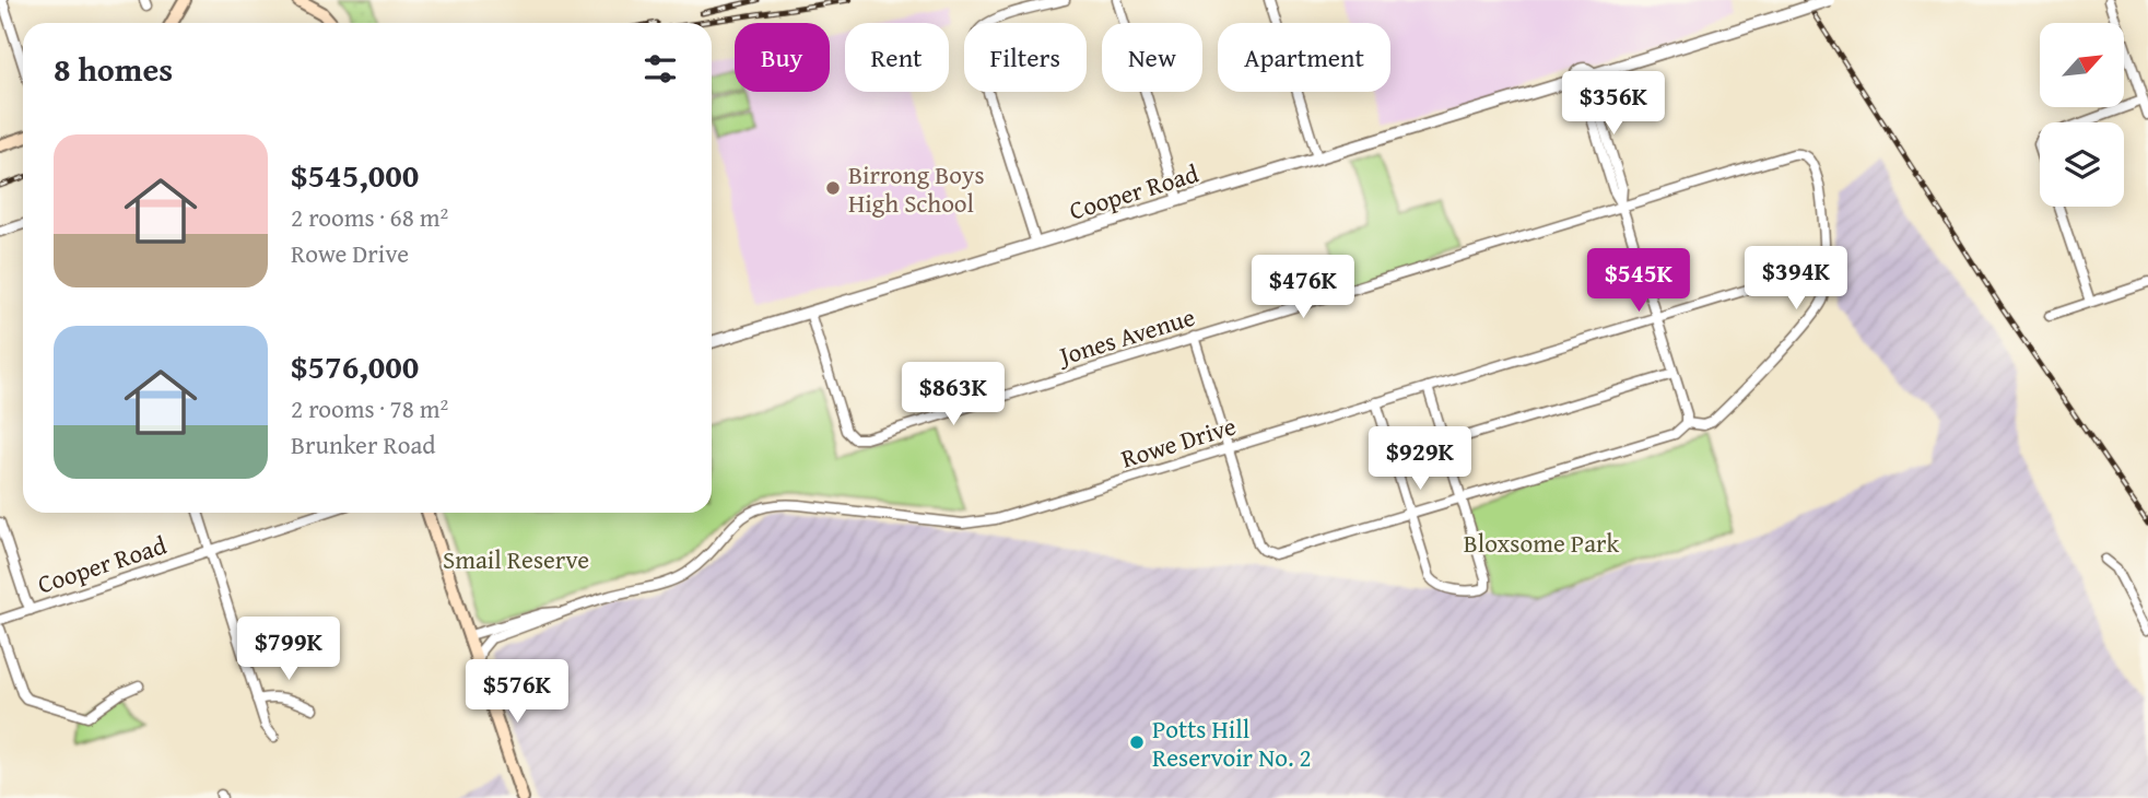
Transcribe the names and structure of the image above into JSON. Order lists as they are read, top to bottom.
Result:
{
  "streets": {
    "street": ["Cooper Road", "Jones Avenue", "Rowe Drive"]
  },
  "crossings": [
    ["Cooper Road", "Jones Avenue"],
    ["Jones Avenue", "Rowe Drive"]
  ],
  "parks": ["Bloxsome Park", "Smail Reserve"],
  "places": ["Birrong Boys High School", "Potts Hill Reservoir No. 2"],
  "north": "top right",
  "page": {
    "chip": [
      "Buy",
      "Rent",
      "Filters",
      "New",
      "Apartment"
    ],
    "heading": "8 homes",
    "price": [
      "$356K",
      "$394K",
      "$545K",
      "$476K",
      "$863K",
      "$929K",
      "$799K",
      "$576K"
    ],
    "list": [
      {
        "name": "$545,000",
        "note": "2 rooms · 68 m² · Rowe Drive"
      },
      {
        "name": "$576,000",
        "note": "2 rooms · 78 m² · Brunker Road"
      }
    ]
  }
}
